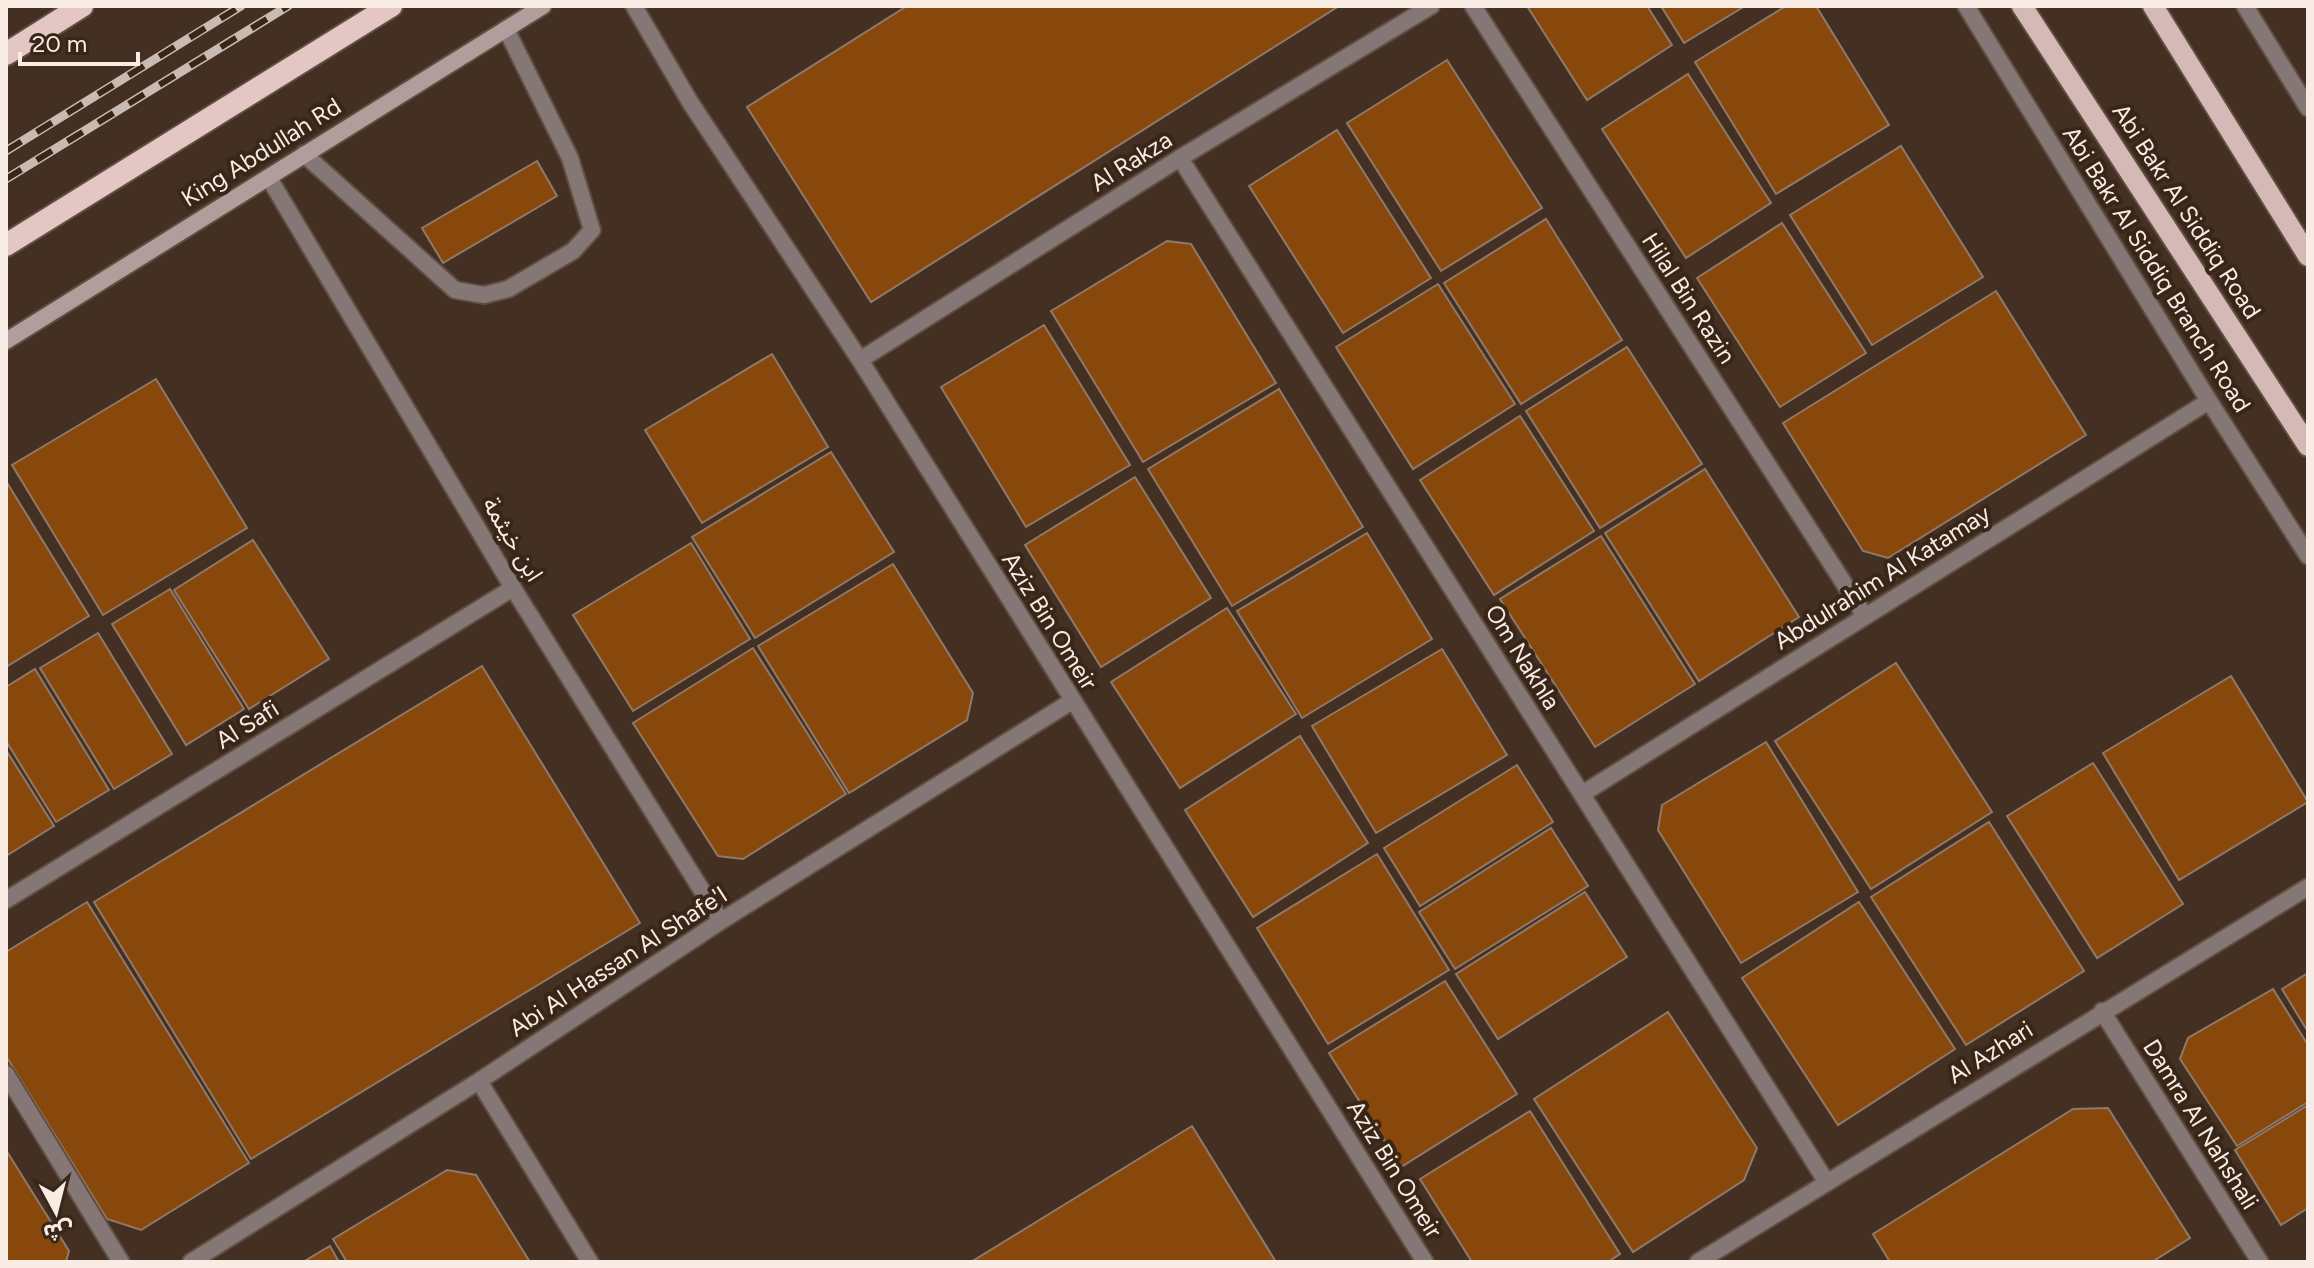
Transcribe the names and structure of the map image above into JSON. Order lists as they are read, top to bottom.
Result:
{
  "streets": {
    "main road": ["King Abdullah Rd", "Abi Bakr Al Siddiq Road"],
    "street": [
      "Al Rakza",
      "Abi Bakr Al Siddiq Branch Road",
      "Hilal Bin Razin",
      "ابن خيثمة",
      "Abdulrahim Al Katamay",
      "Aziz Bin Omeir",
      "Om Nakhla",
      "Al Safi",
      "Abi Al Hassan Al Shafe'I",
      "Al Azhari",
      "Damra Al Nahshali"
    ]
  },
  "crossings": [
    ["King Abdullah Rd", "ابن خيثمة"],
    ["Al Rakza", "Aziz Bin Omeir"],
    ["Al Rakza", "Om Nakhla"],
    ["Abi Bakr Al Siddiq Branch Road", "Abdulrahim Al Katamay"],
    ["Hilal Bin Razin", "Abdulrahim Al Katamay"],
    ["ابن خيثمة", "Al Safi"],
    ["ابن خيثمة", "Abi Al Hassan Al Shafe'I"],
    ["Abdulrahim Al Katamay", "Om Nakhla"],
    ["Aziz Bin Omeir", "Abi Al Hassan Al Shafe'I"],
    ["Om Nakhla", "Al Azhari"],
    ["Al Azhari", "Damra Al Nahshali"]
  ],
  "scale_bar": "20 m",
  "north": "bottom"
}
